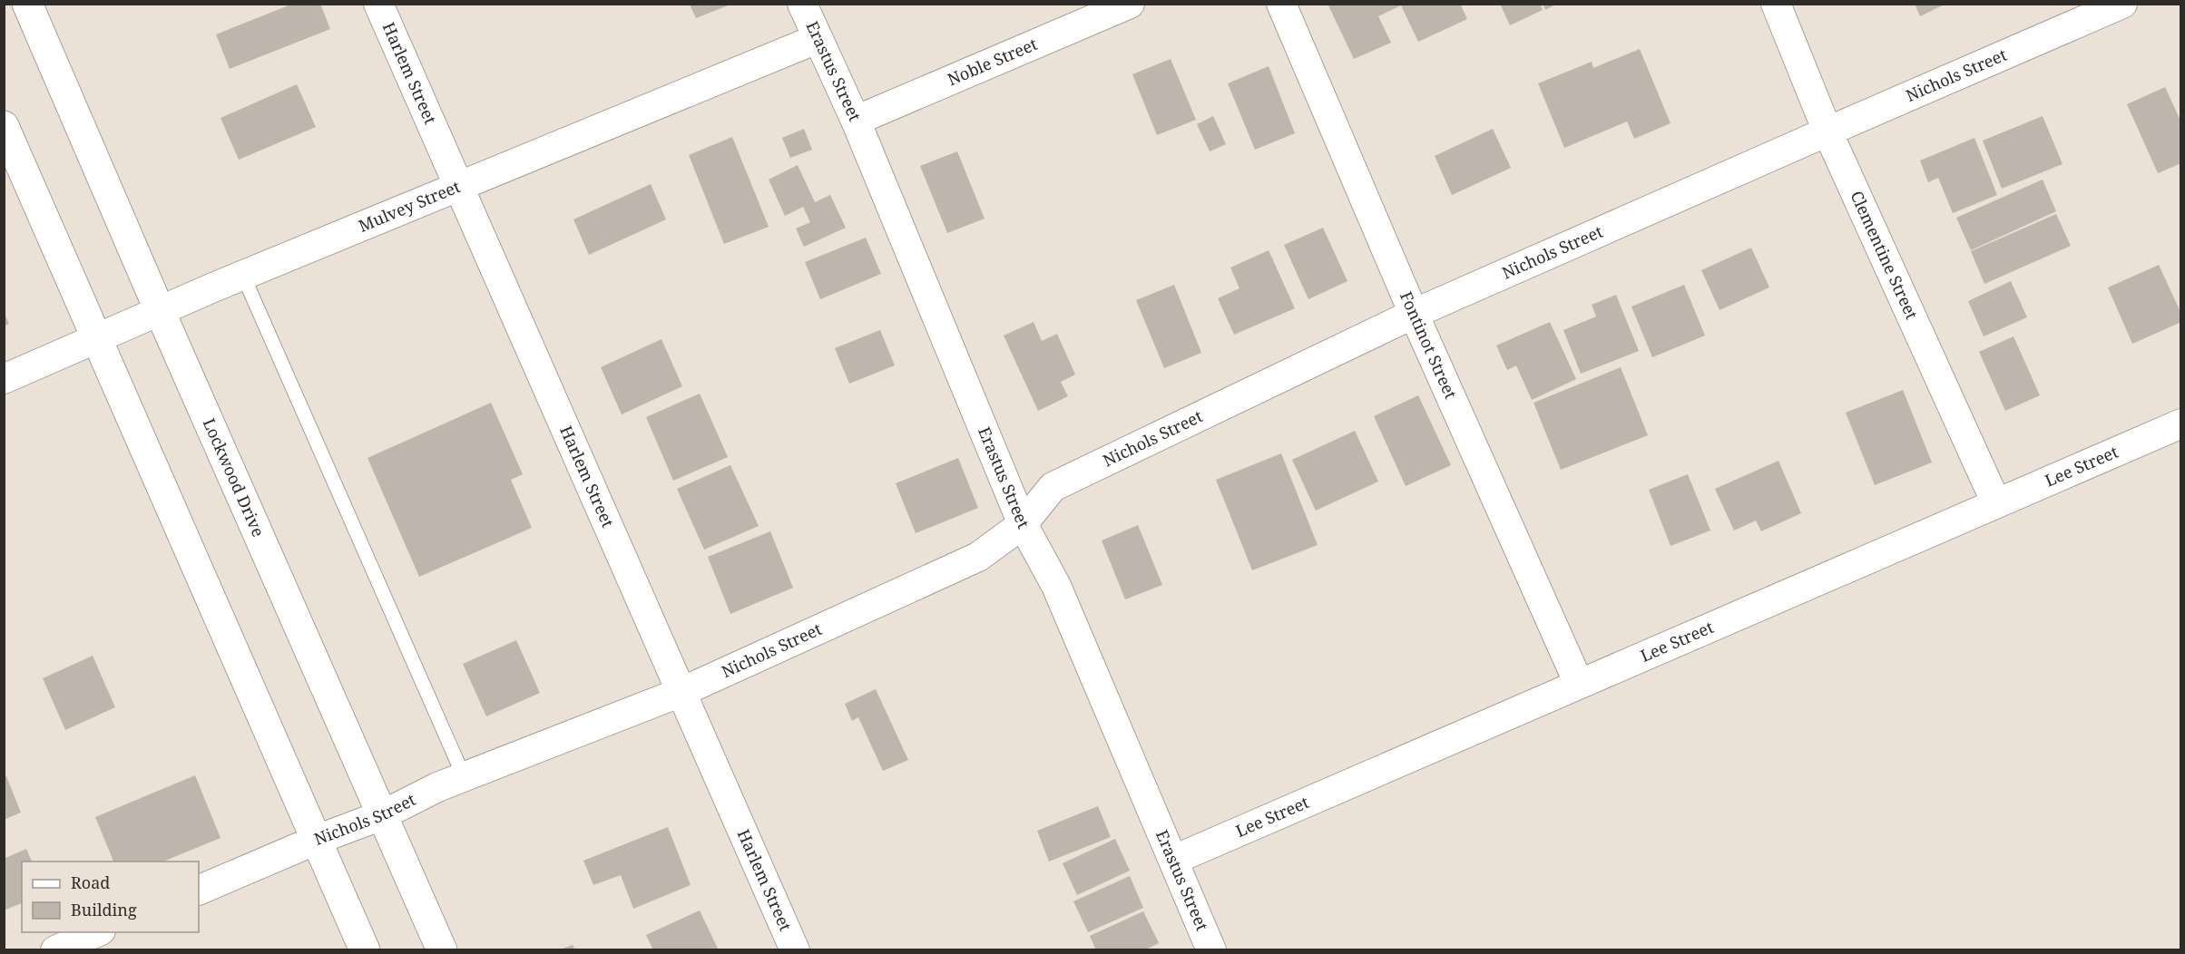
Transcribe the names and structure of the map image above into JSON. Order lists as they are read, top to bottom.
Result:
{
  "streets": {
    "main road": ["Lockwood Drive"],
    "street": [
      "Noble Street",
      "Erastus Street",
      "Harlem Street",
      "Nichols Street",
      "Mulvey Street",
      "Clementine Street",
      "Fontinot Street",
      "Lee Street"
    ]
  },
  "crossings": [
    ["Noble Street", "Erastus Street"],
    ["Erastus Street", "Nichols Street"],
    ["Erastus Street", "Mulvey Street"],
    ["Erastus Street", "Lee Street"],
    ["Harlem Street", "Nichols Street"],
    ["Harlem Street", "Mulvey Street"],
    ["Nichols Street", "Clementine Street"],
    ["Nichols Street", "Fontinot Street"],
    ["Nichols Street", "Lockwood Drive"],
    ["Mulvey Street", "Lockwood Drive"],
    ["Clementine Street", "Lee Street"],
    ["Fontinot Street", "Lee Street"]
  ],
  "legend": ["Road", "Building"]
}
